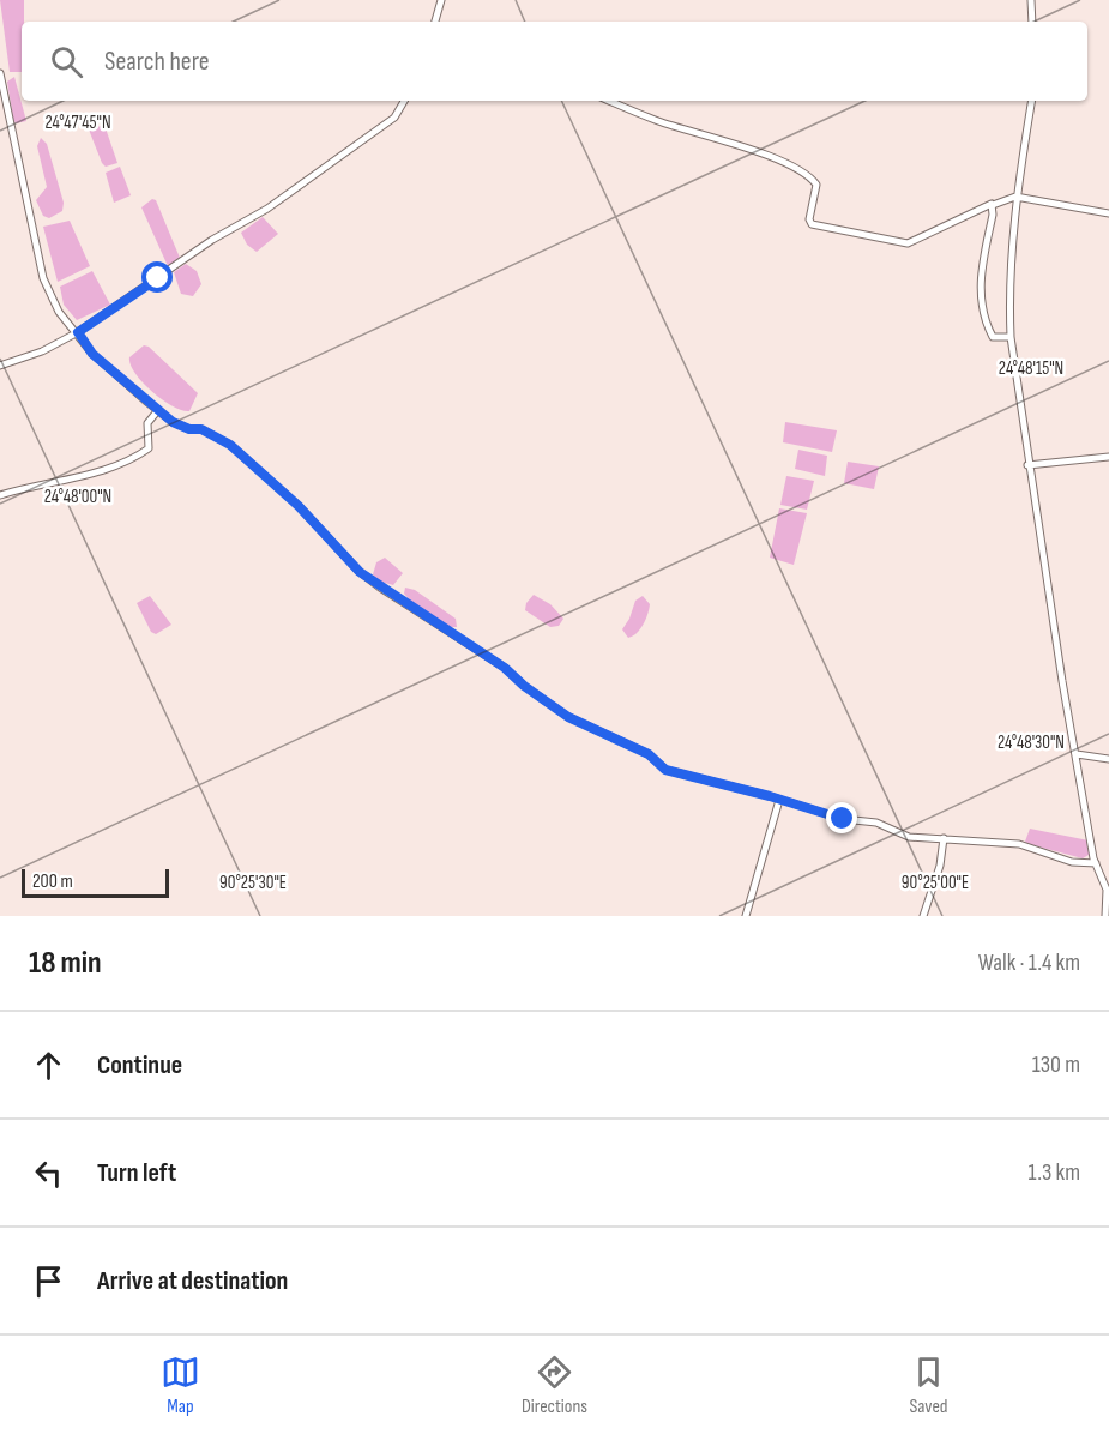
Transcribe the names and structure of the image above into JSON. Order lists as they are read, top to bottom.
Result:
{
  "scale_bar": "200 m",
  "page": {
    "search": "Search here",
    "scale": "200 m",
    "heading": ["18 min", "Walk · 1.4 km"],
    "list": [
      ["Continue", "130 m"],
      ["Turn left", "1.3 km"],
      "Arrive at destination"
    ],
    "nav": ["Map", "Directions", "Saved"]
  },
  "coordinates": [
    "24°47'45\"N",
    "24°48'15\"N",
    "24°48'00\"N",
    "24°48'30\"N",
    "90°25'30\"E",
    "90°25'00\"E"
  ]
}
